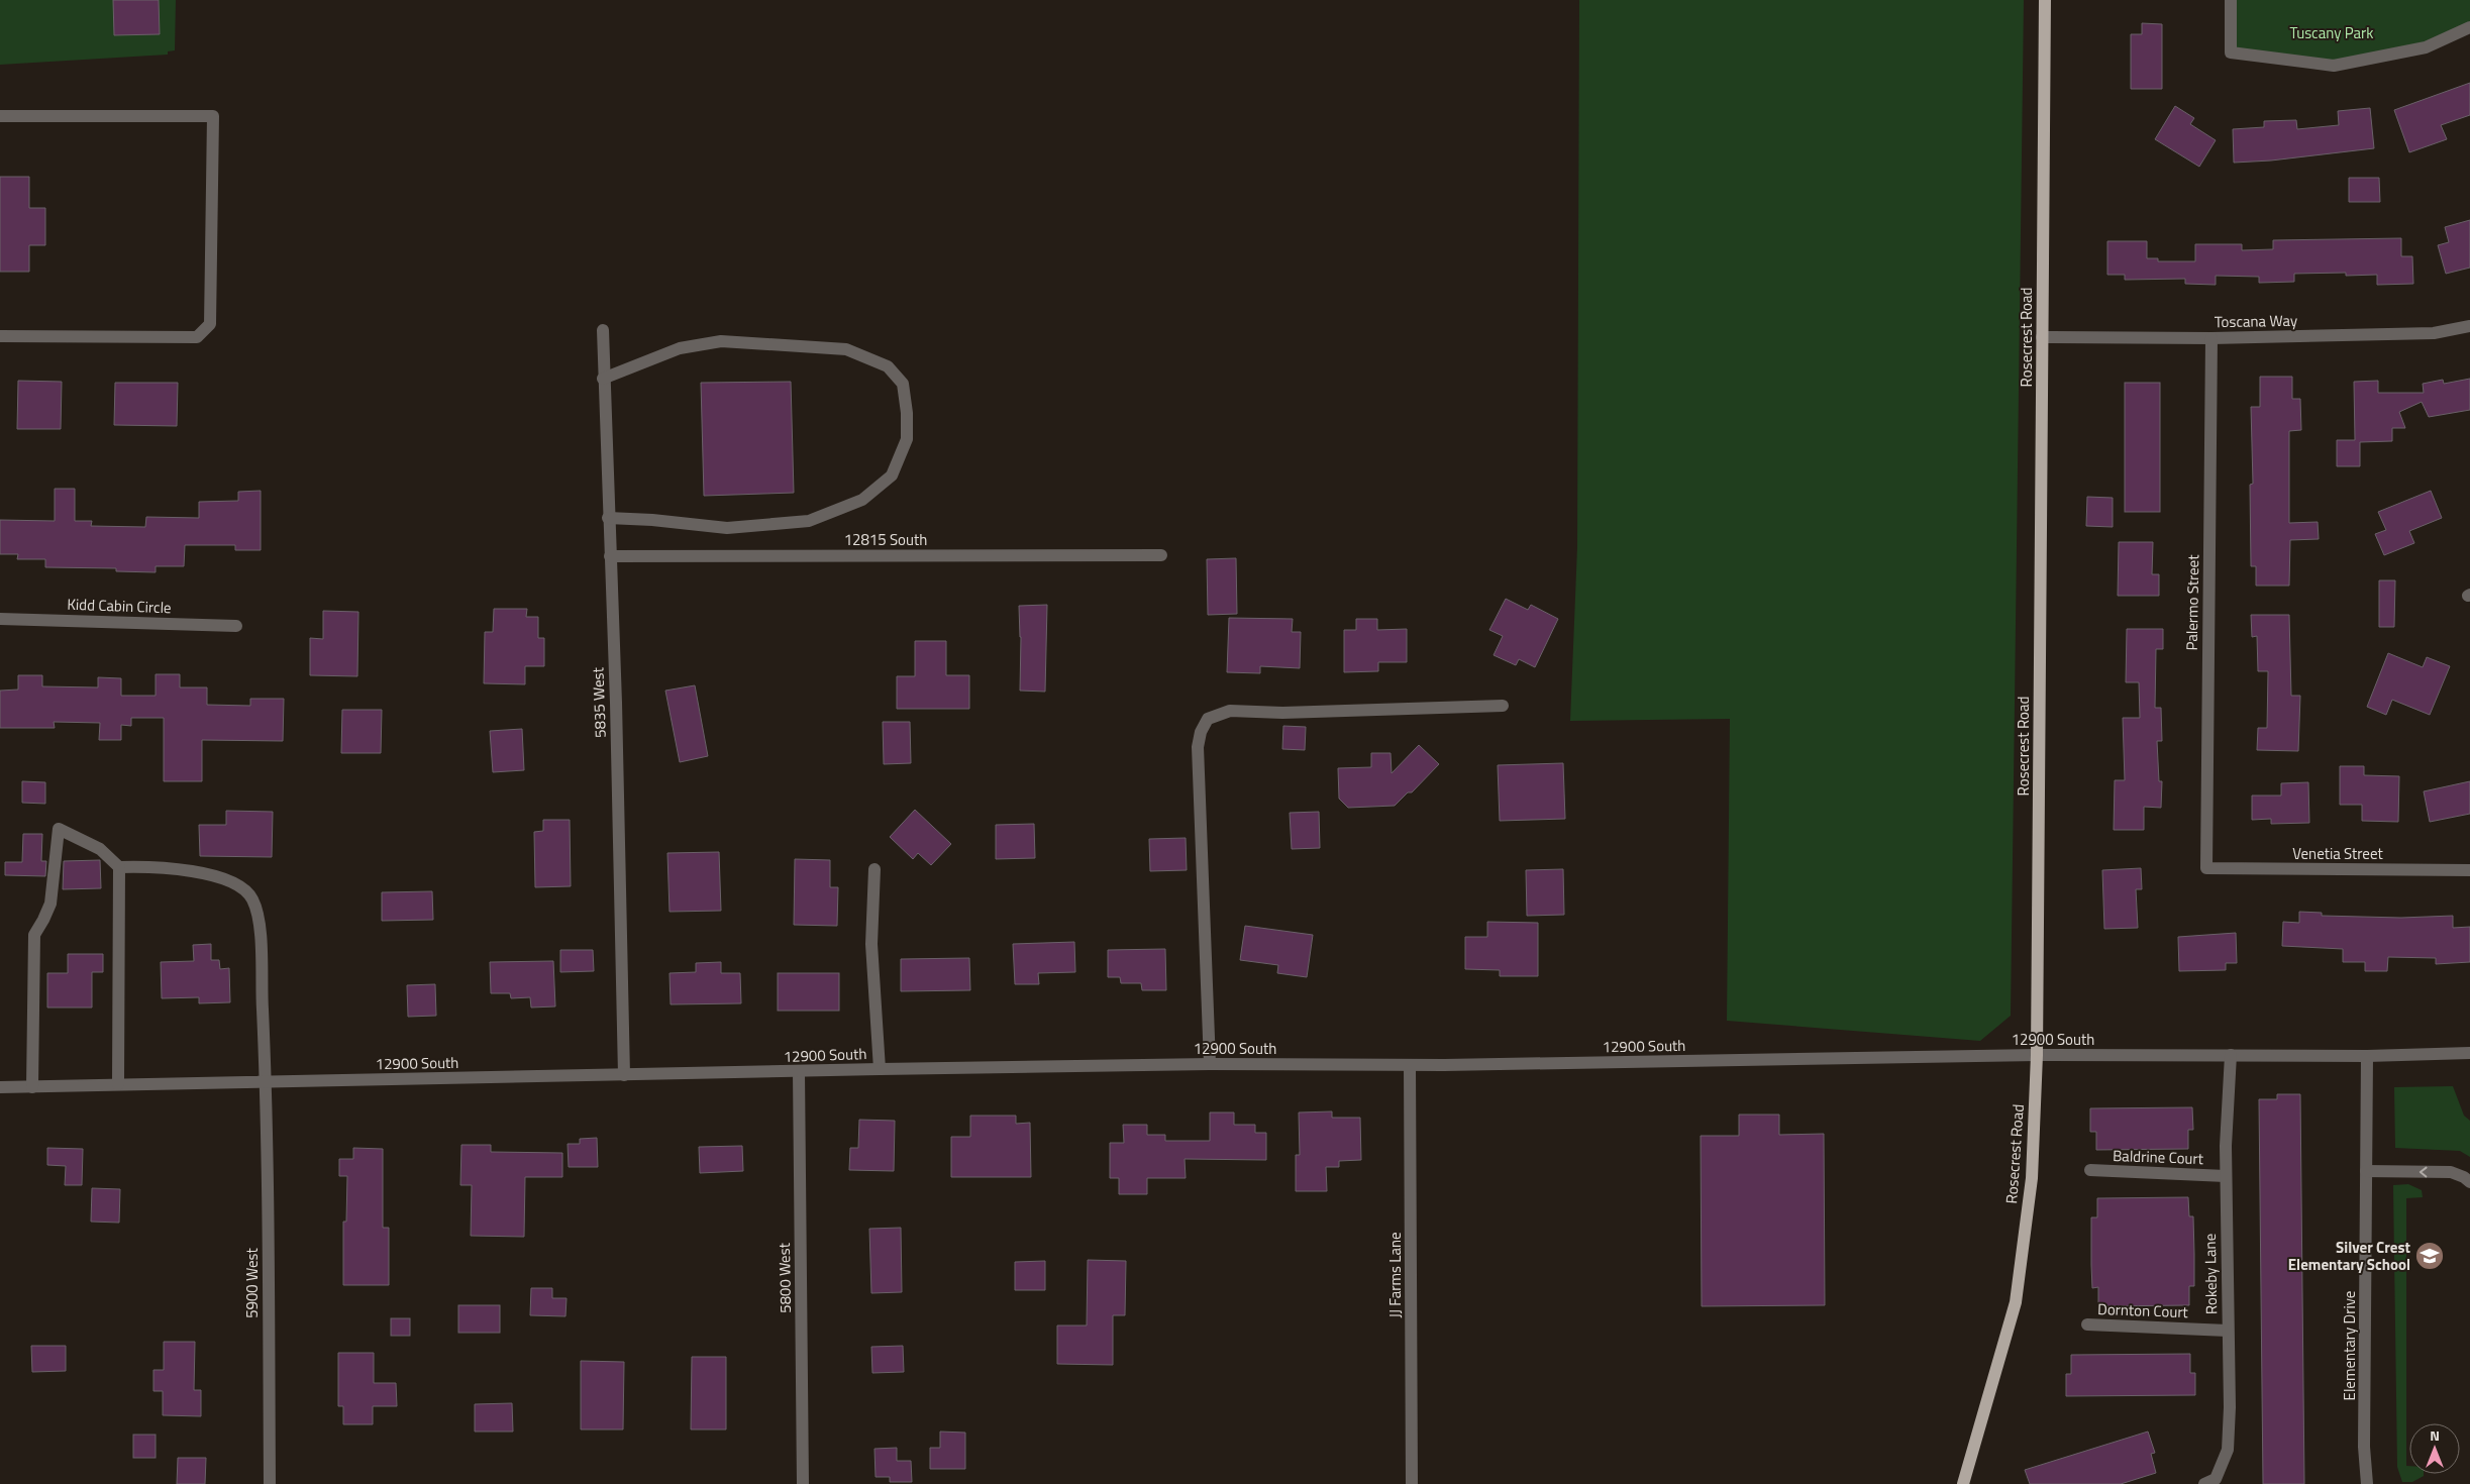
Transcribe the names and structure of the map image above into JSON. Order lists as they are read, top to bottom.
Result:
{
  "streets": {
    "main road": ["Rosecrest Road"],
    "street": [
      "Toscana Way",
      "12815 South",
      "Palermo Street",
      "Kidd Cabin Circle",
      "5835 West",
      "Venetia Street",
      "12900 South",
      "Baldrine Court",
      "Rokeby Lane",
      "JJ Farms Lane",
      "5800 West",
      "5900 West",
      "Dornton Court",
      "Elementary Drive"
    ]
  },
  "crossings": [
    ["Toscana Way", "Rosecrest Road"],
    ["Toscana Way", "Palermo Street"],
    ["Rosecrest Road", "12900 South"],
    ["12815 South", "5835 West"],
    ["Palermo Street", "Venetia Street"],
    ["5835 West", "12900 South"],
    ["12900 South", "Rokeby Lane"],
    ["12900 South", "JJ Farms Lane"],
    ["12900 South", "5800 West"],
    ["12900 South", "5900 West"],
    ["12900 South", "Elementary Drive"],
    ["Baldrine Court", "Rokeby Lane"],
    ["Rokeby Lane", "Dornton Court"]
  ],
  "parks": ["Tuscany Park"],
  "places": {
    "school or university": ["Silver Crest Elementary School"]
  },
  "north": "top"
}
